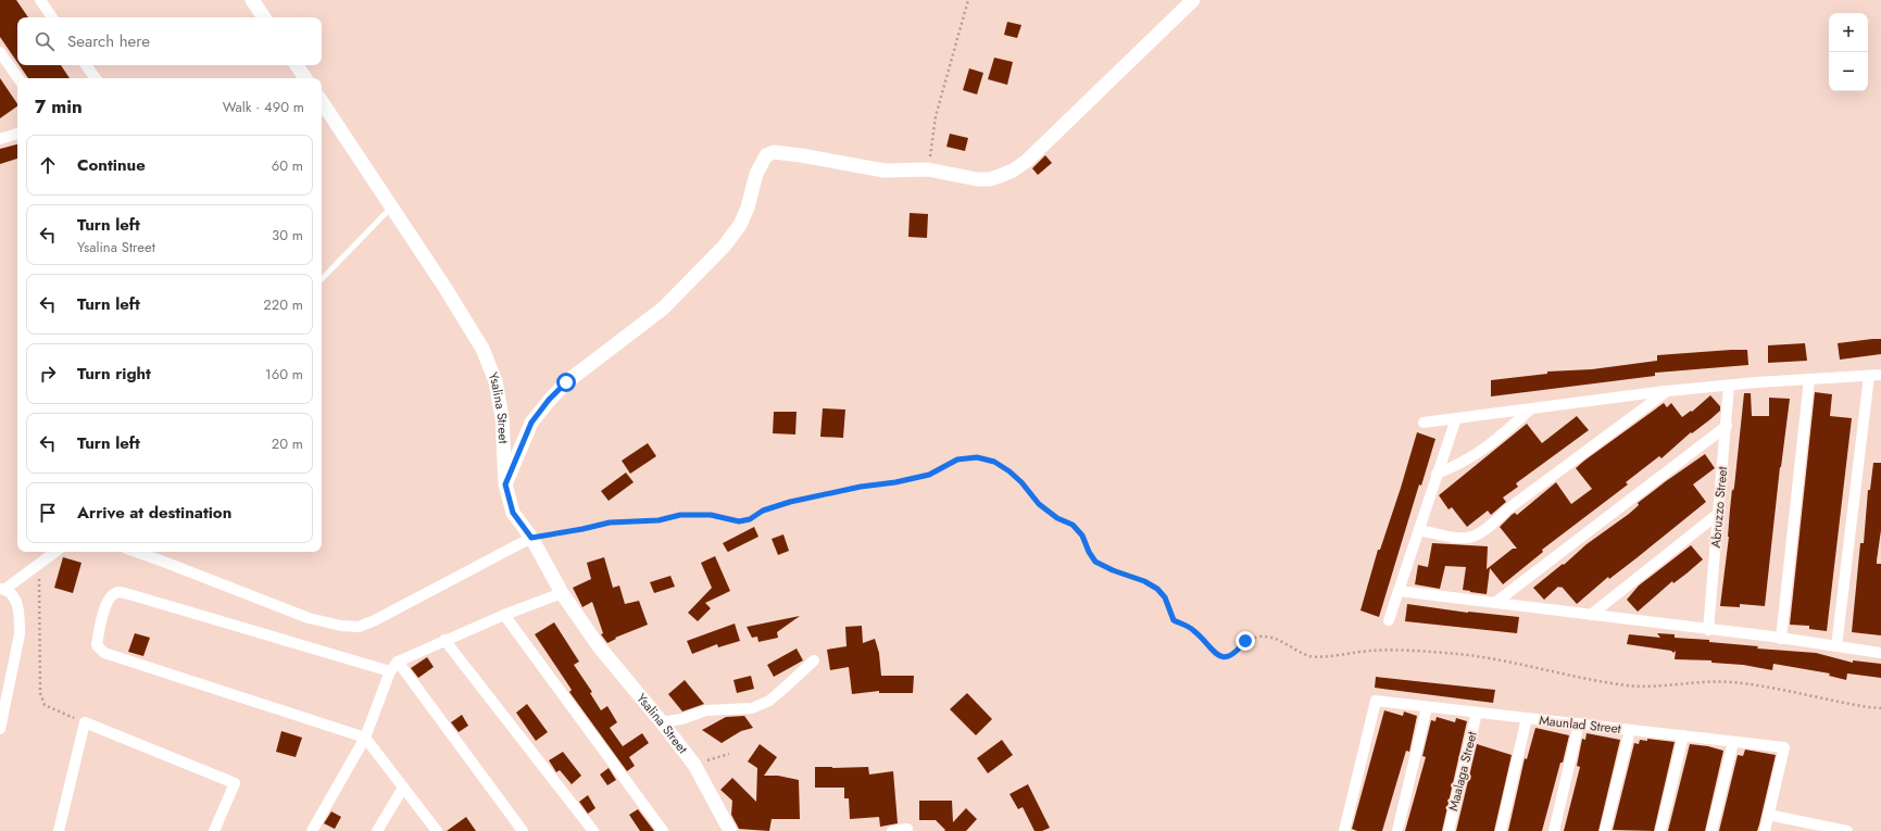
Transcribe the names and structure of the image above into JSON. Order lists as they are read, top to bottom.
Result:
{
  "streets": {
    "street": [
      "Ysalina Street",
      "Abruzzo Street",
      "Maunlad Street",
      "Maalaga Street"
    ]
  },
  "crossings": [
    ["Maunlad Street", "Maalaga Street"]
  ],
  "page": {
    "map_buttons": ["+", "−"],
    "search": "Search here",
    "heading": ["7 min", "Walk · 490 m"],
    "list": [
      ["Continue", "60 m"],
      ["Turn left", "Ysalina Street", "30 m"],
      ["Turn left", "220 m"],
      ["Turn right", "160 m"],
      ["Turn left", "20 m"],
      "Arrive at destination"
    ]
  }
}
